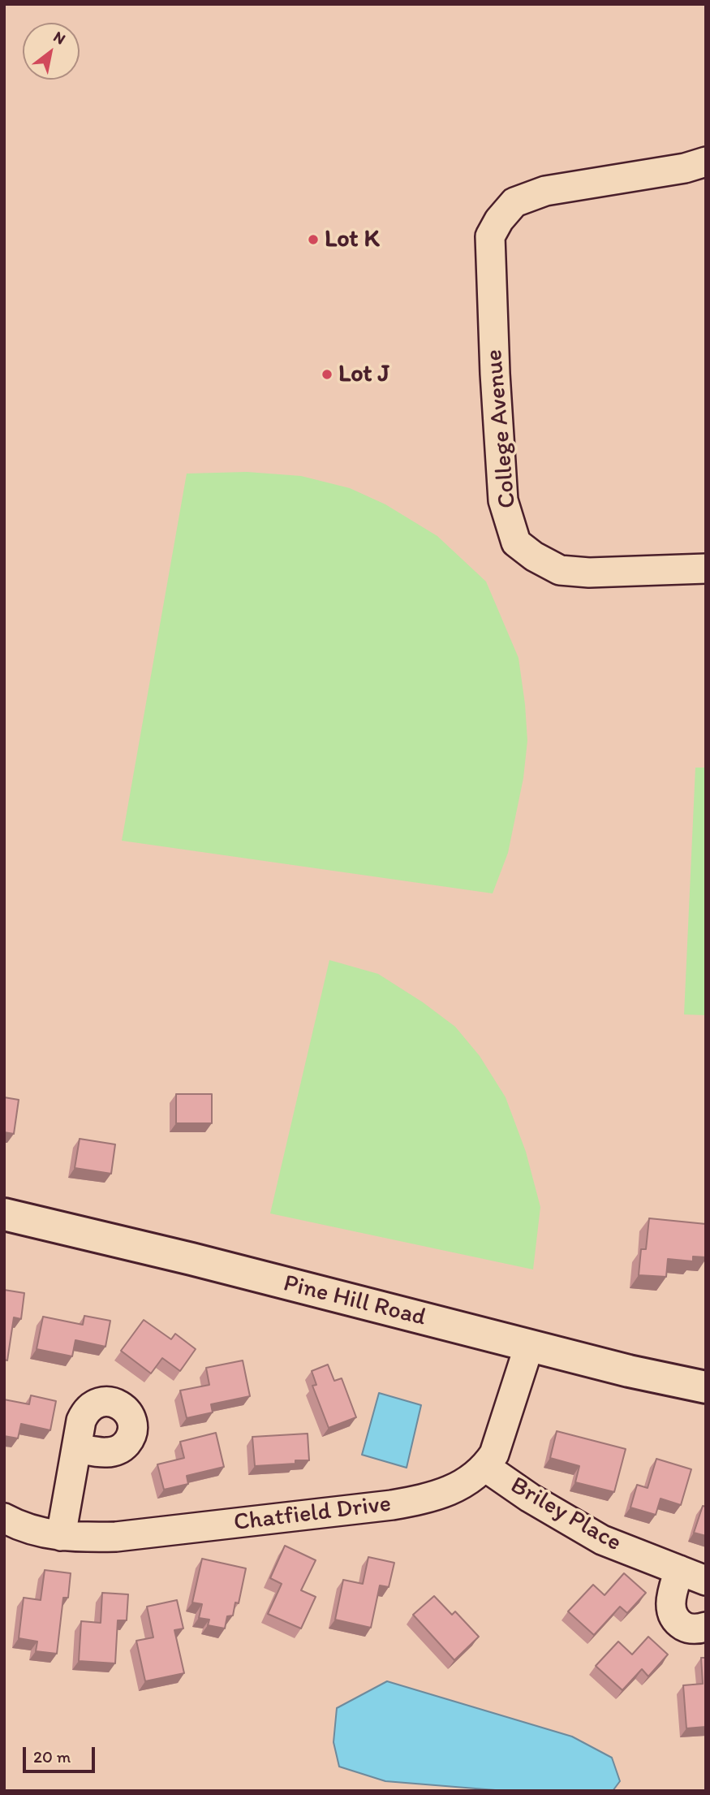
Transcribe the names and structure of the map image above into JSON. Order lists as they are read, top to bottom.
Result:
{
  "streets": {
    "street": [
      "College Avenue",
      "Pine Hill Road",
      "Chatfield Drive",
      "Briley Place"
    ]
  },
  "crossings": [
    ["Pine Hill Road", "Chatfield Drive"],
    ["Chatfield Drive", "Briley Place"]
  ],
  "places": ["Lot K", "Lot J"],
  "scale_bar": "20 m",
  "north": "top right"
}
